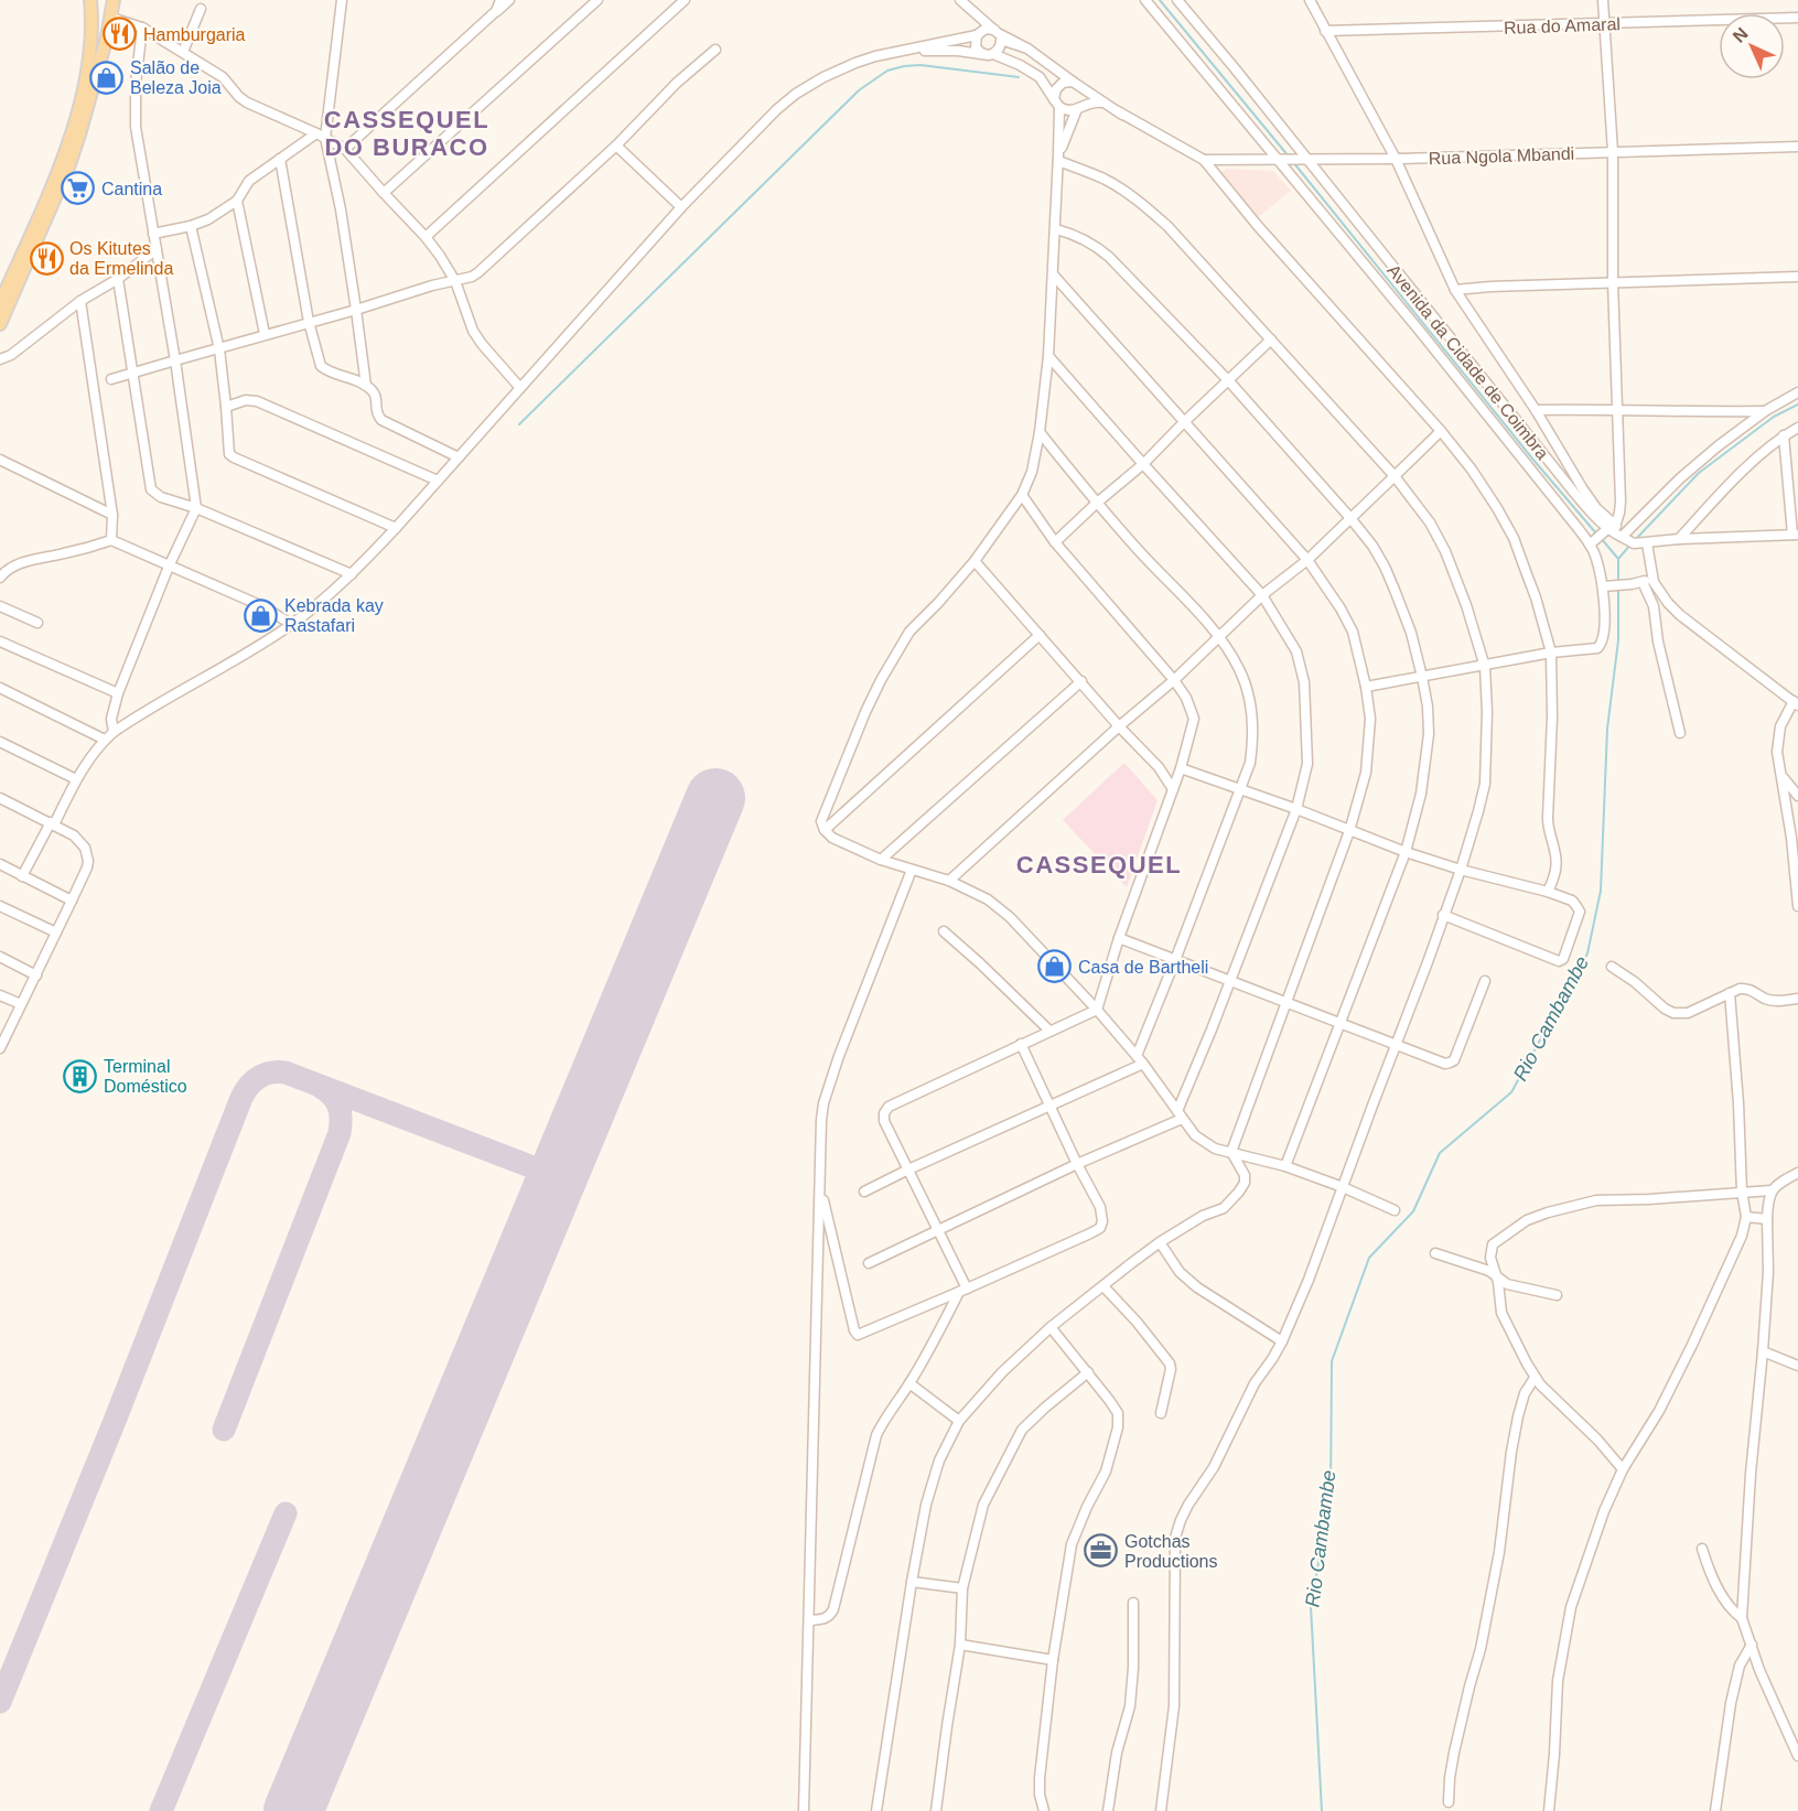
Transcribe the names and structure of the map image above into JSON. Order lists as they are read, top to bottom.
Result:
{
  "streets": {
    "street": ["Rua do Amaral", "Rua Ngola Mbandi", "Avenida da Cidade de Coimbra"]
  },
  "crossings": [
    ["Rua Ngola Mbandi", "Avenida da Cidade de Coimbra"]
  ],
  "districts": ["CASSEQUEL DO BURACO", "CASSEQUEL"],
  "water": ["Rio Cambambe"],
  "places": {
    "restaurant": ["Hamburgaria", "Os Kitutes da Ermelinda"],
    "shop": ["Salão de Beleza Joia", "Kebrada kay Rastafari", "Casa de Bartheli"],
    "supermarket": ["Cantina"],
    "building": ["Terminal Doméstico"],
    "office": ["Gotchas Productions"]
  },
  "north": "top left"
}
